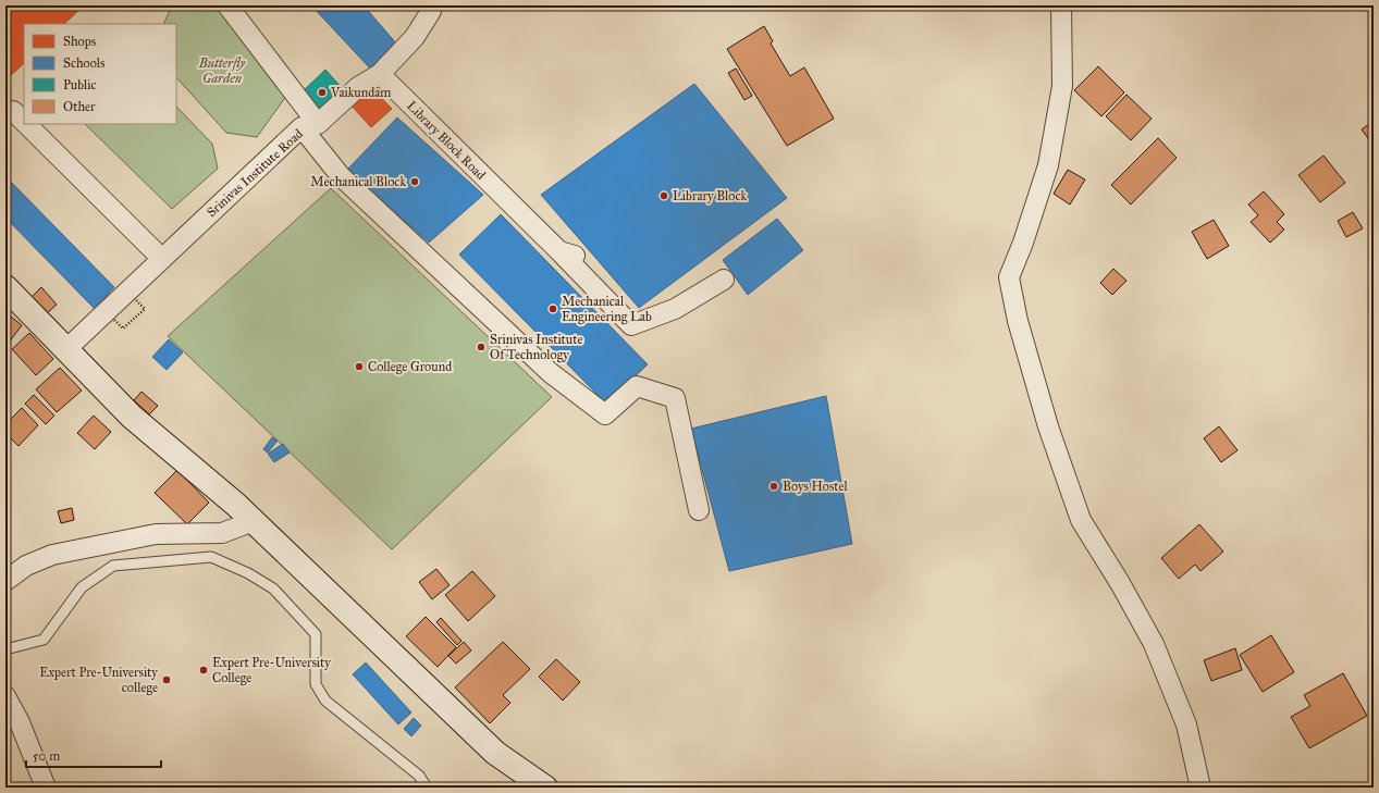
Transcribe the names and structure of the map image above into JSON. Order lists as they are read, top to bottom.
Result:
{
  "streets": {
    "street": ["Library Block Road", "Srinivas Institute Road"]
  },
  "parks": ["Butterfly Garden"],
  "places": [
    "Vaikundam",
    "Mechanical Block",
    "Library Block",
    "Mechanical Engineering Lab",
    "Srinivas Institute Of Technology",
    "College Ground",
    "Boys Hostel",
    "Expert Pre-University College",
    "Expert Pre-University college"
  ],
  "legend": [
    "Shops",
    "Schools",
    "Public",
    "Other"
  ],
  "scale_bar": "50 m"
}
